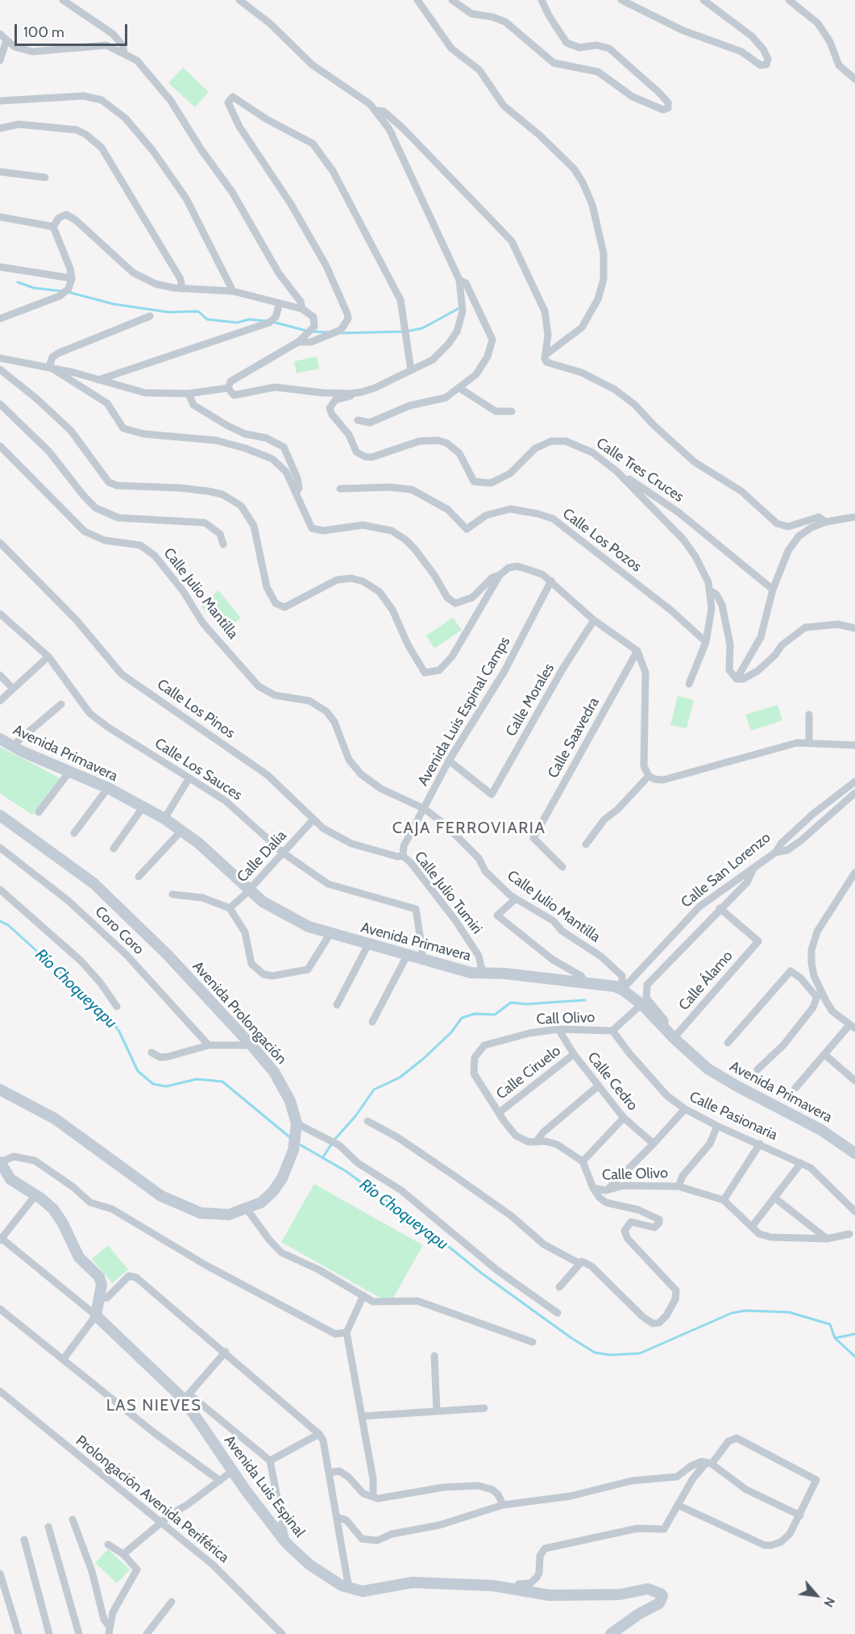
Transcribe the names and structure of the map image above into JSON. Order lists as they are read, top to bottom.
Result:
{
  "streets": {
    "street": [
      "Calle Tres Cruces",
      "Calle Los Pozos",
      "Calle Julio Mantilla",
      "Calle Morales",
      "Calle Los Pinos",
      "Avenida Luis Espinal Camps",
      "Calle Saavedra",
      "Avenida Primavera",
      "Calle Los Sauces",
      "Calle Dalia",
      "Calle San Lorenzo",
      "Calle Julio Tumiri",
      "Coro Coro",
      "Calle Álamo",
      "Avenida Prolongación",
      "Call Olivo",
      "Calle Ciruelo",
      "Calle Cedro",
      "Calle Pasionaria",
      "Calle Olivo",
      "Avenida Luis Espinal",
      "Prolongación Avenida Periférica"
    ]
  },
  "crossings": [
    ["Calle Julio Mantilla", "Avenida Luis Espinal Camps"],
    ["Calle Julio Mantilla", "Avenida Primavera"],
    ["Calle Julio Mantilla", "Calle San Lorenzo"],
    ["Calle Morales", "Avenida Luis Espinal Camps"],
    ["Calle Los Pinos", "Avenida Luis Espinal Camps"],
    ["Calle Los Pinos", "Calle Dalia"],
    ["Calle Los Pinos", "Calle Julio Tumiri"],
    ["Avenida Luis Espinal Camps", "Calle Julio Tumiri"],
    ["Avenida Primavera", "Calle Los Sauces"],
    ["Avenida Primavera", "Calle Dalia"],
    ["Avenida Primavera", "Calle San Lorenzo"],
    ["Avenida Primavera", "Calle Julio Tumiri"],
    ["Avenida Primavera", "Calle Álamo"],
    ["Calle Los Sauces", "Calle Dalia"],
    ["Call Olivo", "Calle Cedro"],
    ["Call Olivo", "Calle Pasionaria"],
    ["Call Olivo", "Calle Olivo"],
    ["Calle Ciruelo", "Calle Cedro"],
    ["Calle Ciruelo", "Calle Olivo"]
  ],
  "districts": ["CAJA FERROVIARIA", "LAS NIEVES"],
  "water": ["Río Choqueyapu"],
  "scale_bar": "100 m",
  "north": "bottom right"
}
